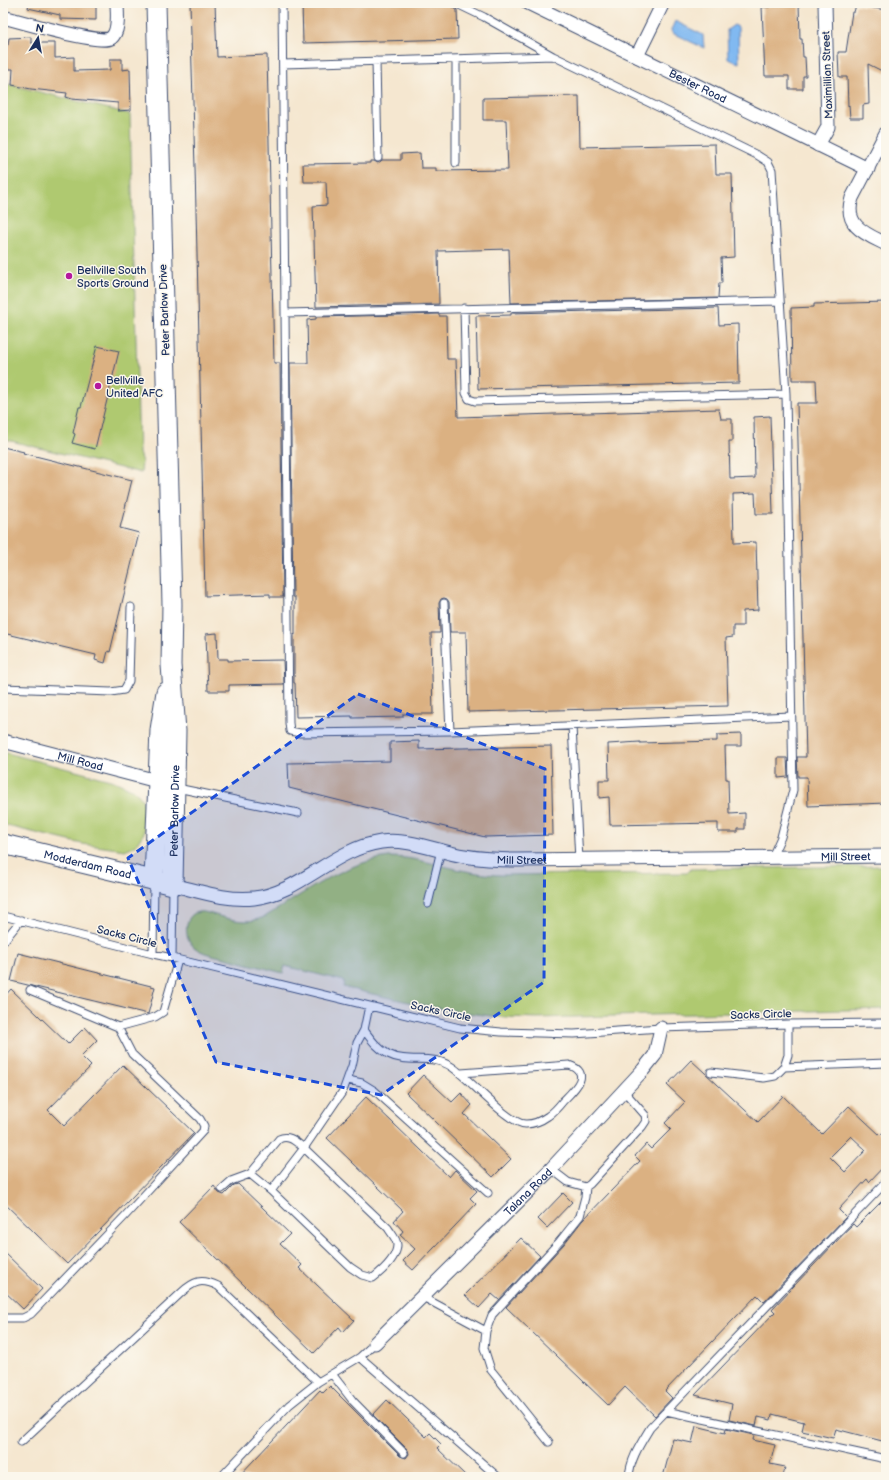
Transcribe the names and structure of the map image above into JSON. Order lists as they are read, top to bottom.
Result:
{
  "streets": {
    "street": [
      "Maximillian Street",
      "Bester Road",
      "Peter Barlow Drive",
      "Mill Road",
      "Mill Street",
      "Modderdam Road",
      "Talana Road"
    ],
    "lane": ["Sacks Circle"]
  },
  "crossings": [
    ["Maximillian Street", "Bester Road"],
    ["Peter Barlow Drive", "Mill Road"],
    ["Peter Barlow Drive", "Mill Street"],
    ["Peter Barlow Drive", "Modderdam Road"],
    ["Peter Barlow Drive", "Sacks Circle"],
    ["Mill Street", "Modderdam Road"],
    ["Sacks Circle", "Talana Road"]
  ],
  "places": ["Bellville South Sports Ground", "Bellville United AFC"],
  "north": "top"
}
